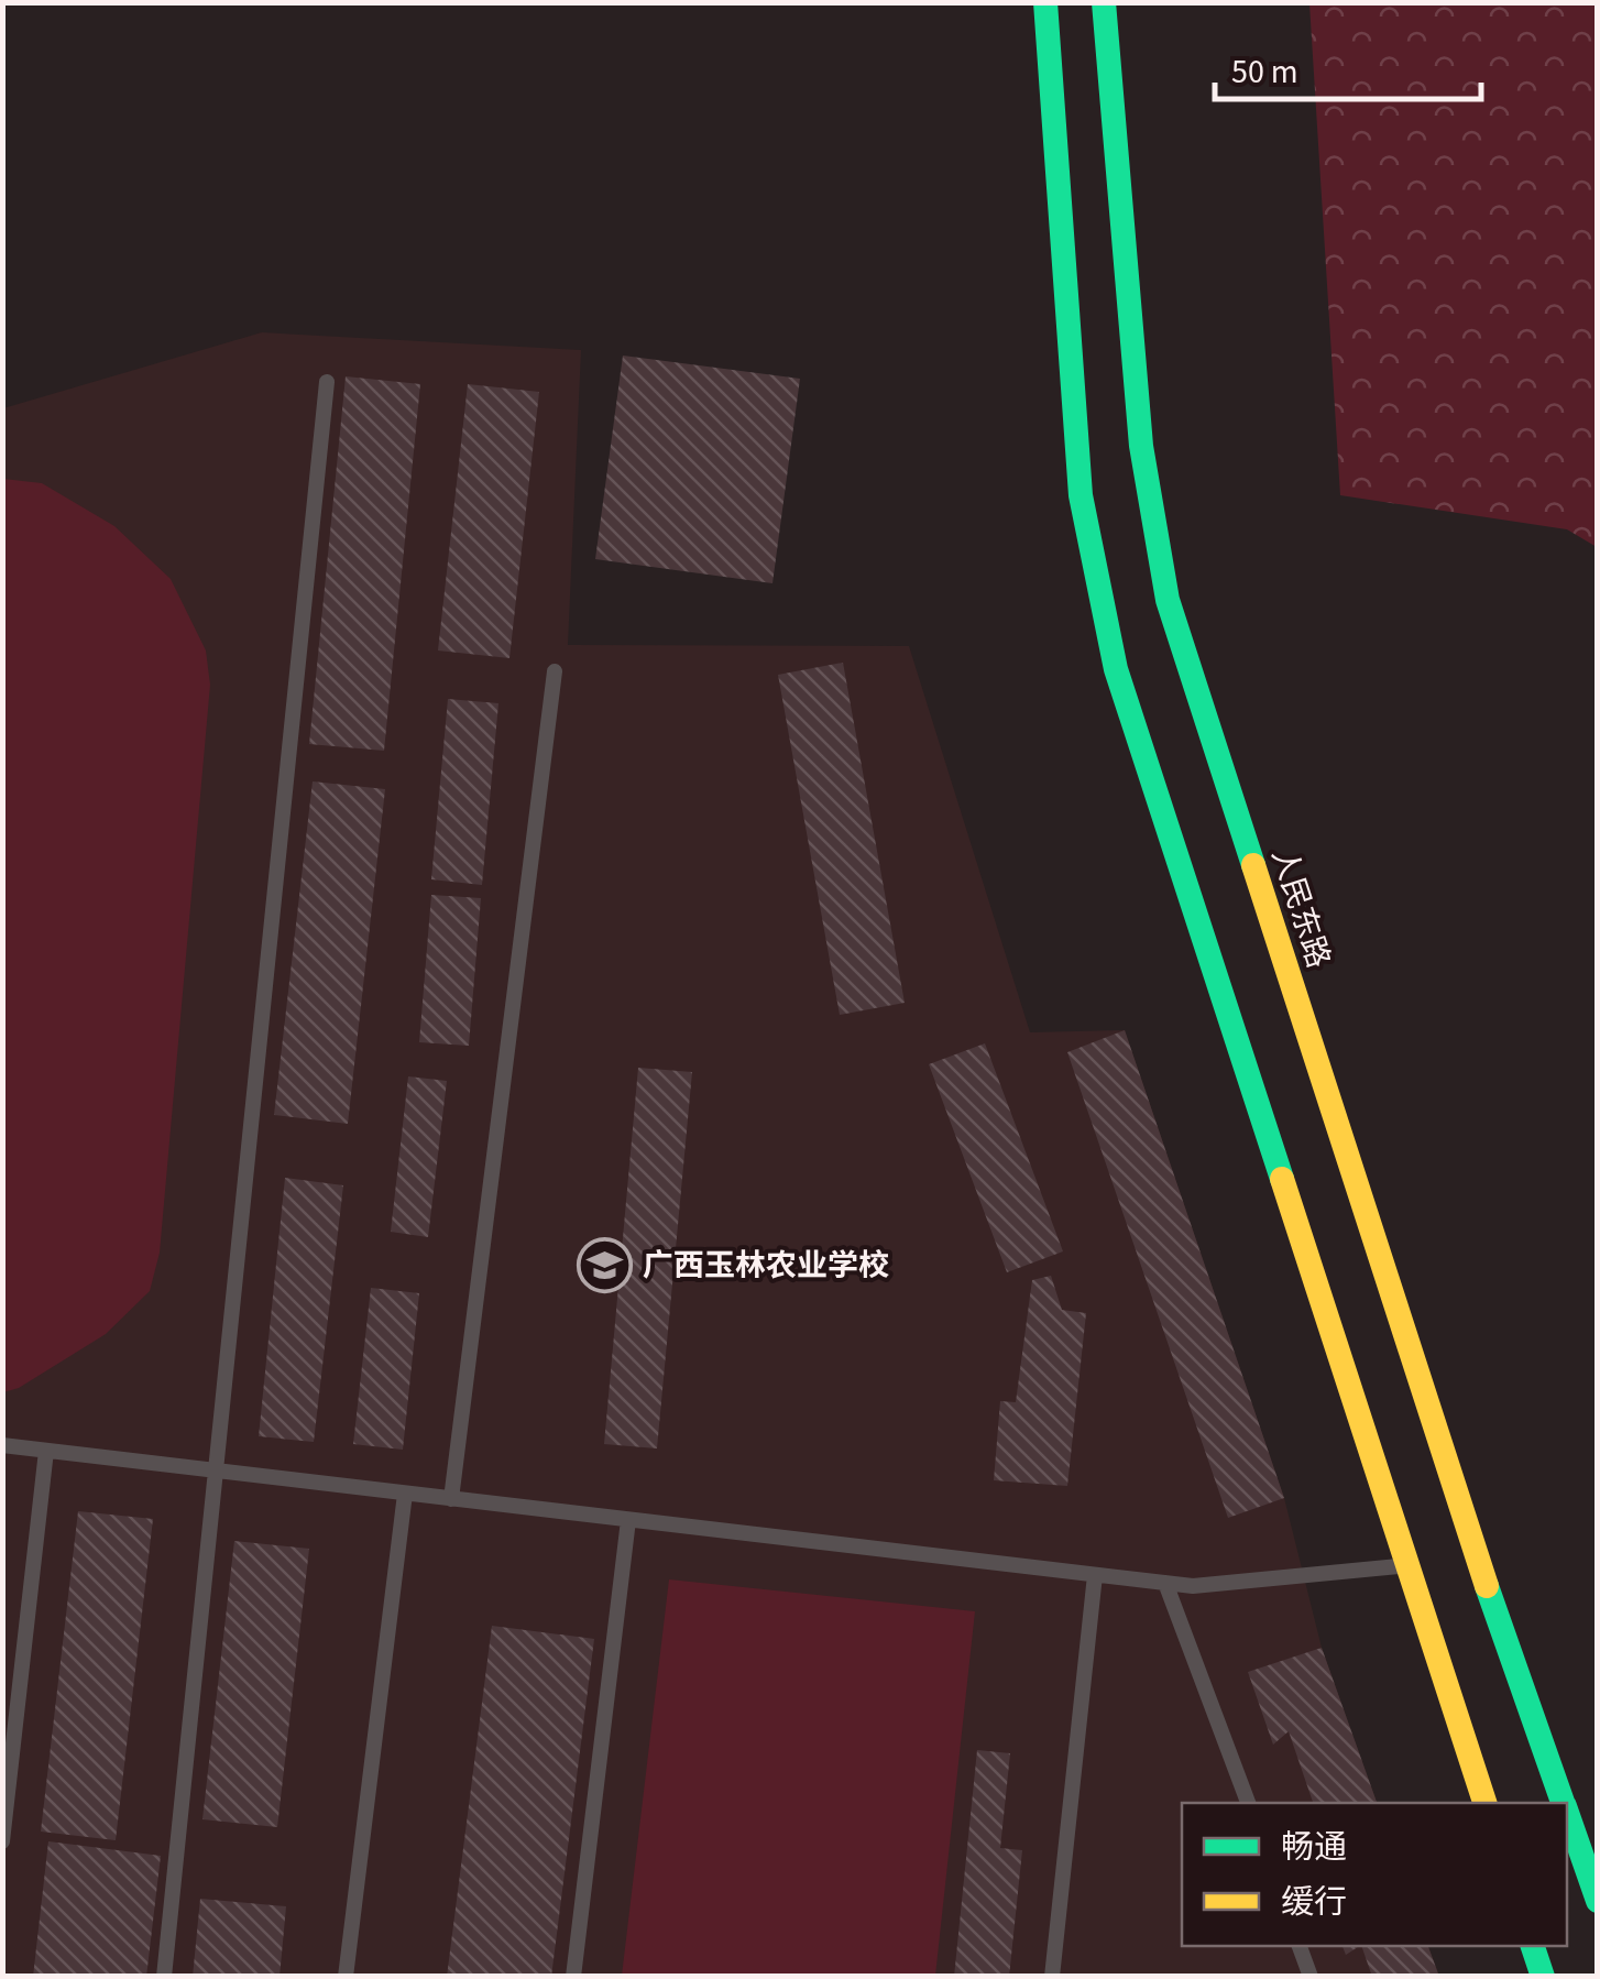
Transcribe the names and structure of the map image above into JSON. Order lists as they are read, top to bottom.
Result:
{
  "streets": {
    "main road": ["人民东路"]
  },
  "places": {
    "school or university": ["广西玉林农业学校"]
  },
  "legend": ["畅通", "缓行"],
  "scale_bar": "50 m"
}
